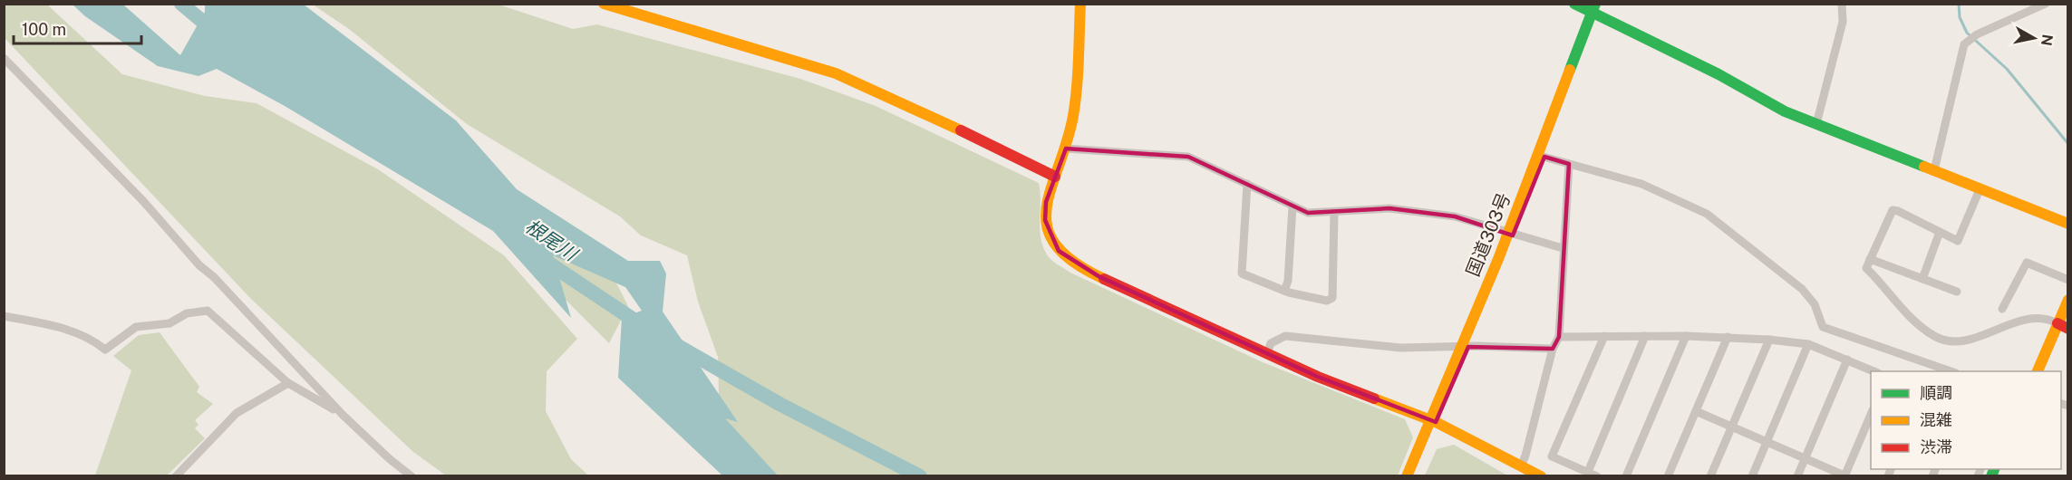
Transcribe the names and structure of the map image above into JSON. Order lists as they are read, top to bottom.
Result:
{
  "streets": {
    "main road": ["国道303号"]
  },
  "water": ["根尾川"],
  "legend": ["順調", "混雑", "渋滞"],
  "scale_bar": "100 m",
  "north": "right"
}
